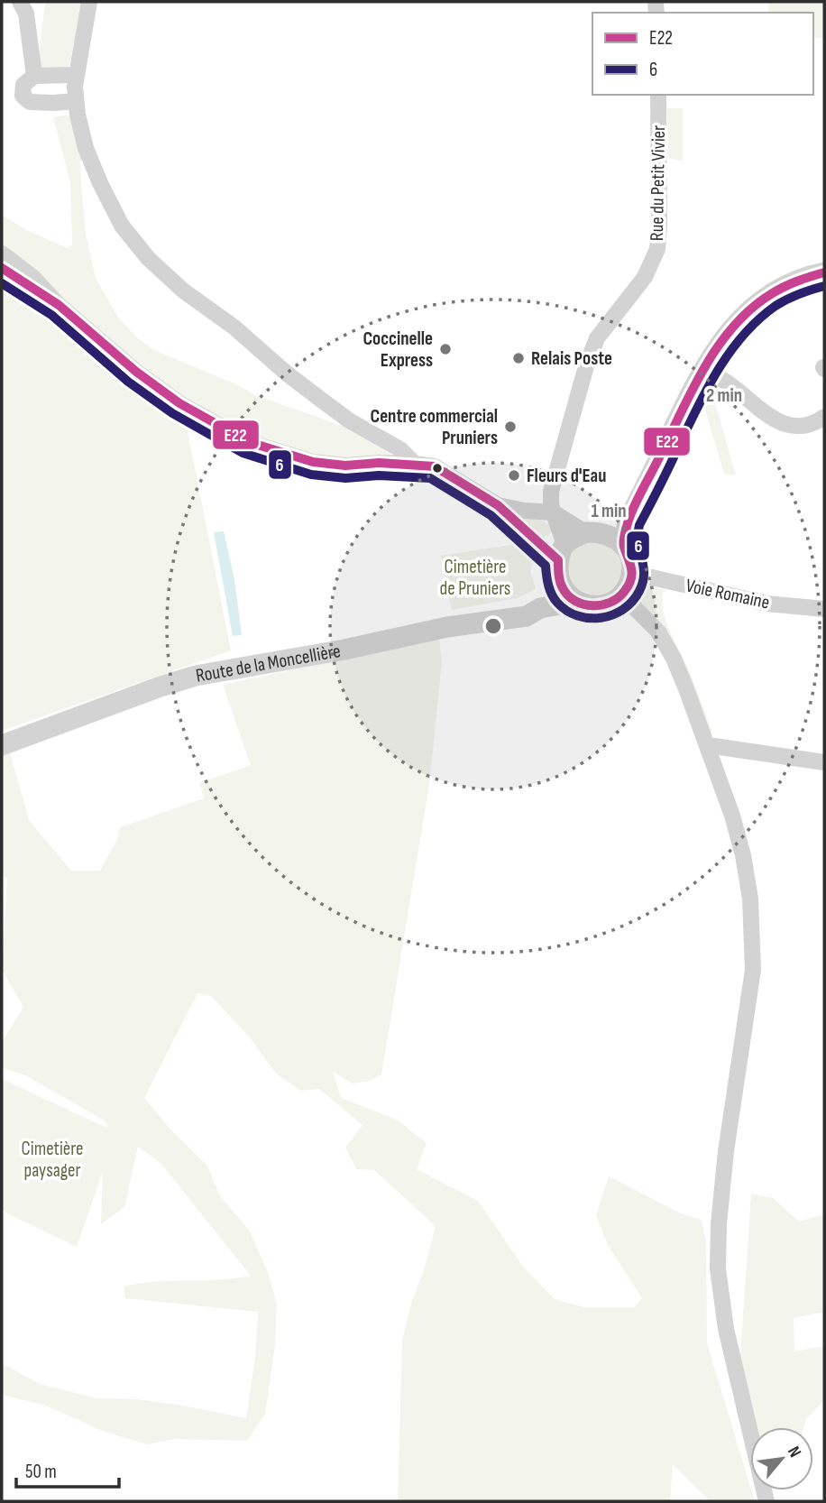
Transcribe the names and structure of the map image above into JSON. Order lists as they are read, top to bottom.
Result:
{
  "streets": {
    "street": ["Rue du Petit Vivier", "Voie Romaine", "Route de la Moncellière"]
  },
  "crossings": [
    ["Rue du Petit Vivier", "Voie Romaine"],
    ["Rue du Petit Vivier", "Route de la Moncellière"],
    ["Voie Romaine", "Route de la Moncellière"]
  ],
  "parks": ["Cimetière de Pruniers", "Cimetière paysager"],
  "places": [
    "Coccinelle Express",
    "Relais Poste",
    "Centre commercial Pruniers",
    "Fleurs d'Eau"
  ],
  "lines": ["transit line E22", "transit line 6"],
  "legend": ["E22", "6"],
  "scale_bar": "50 m",
  "north": "top right",
  "rings": ["2 min", "1 min"]
}
